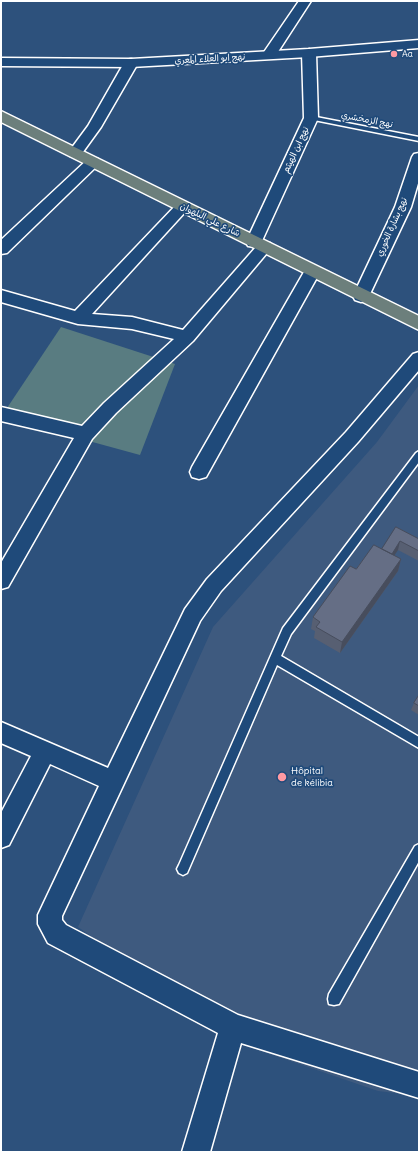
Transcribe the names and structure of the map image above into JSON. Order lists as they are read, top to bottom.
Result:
{
  "streets": {
    "main road": ["شارع علي البلهوان"],
    "street": ["نهج ابو العلاء المعري", "نهج ابن الهيثم", "نهج بشارة الخوري"],
    "lane": ["نهج الزمخشري"]
  },
  "crossings": [
    ["نهج ابو العلاء المعري", "نهج ابن الهيثم"],
    ["نهج الزمخشري", "نهج ابن الهيثم"],
    ["نهج ابن الهيثم", "شارع علي البلهوان"],
    ["شارع علي البلهوان", "نهج بشارة الخوري"]
  ],
  "places": ["Aa", "Hôpital de kélibia"]
}
